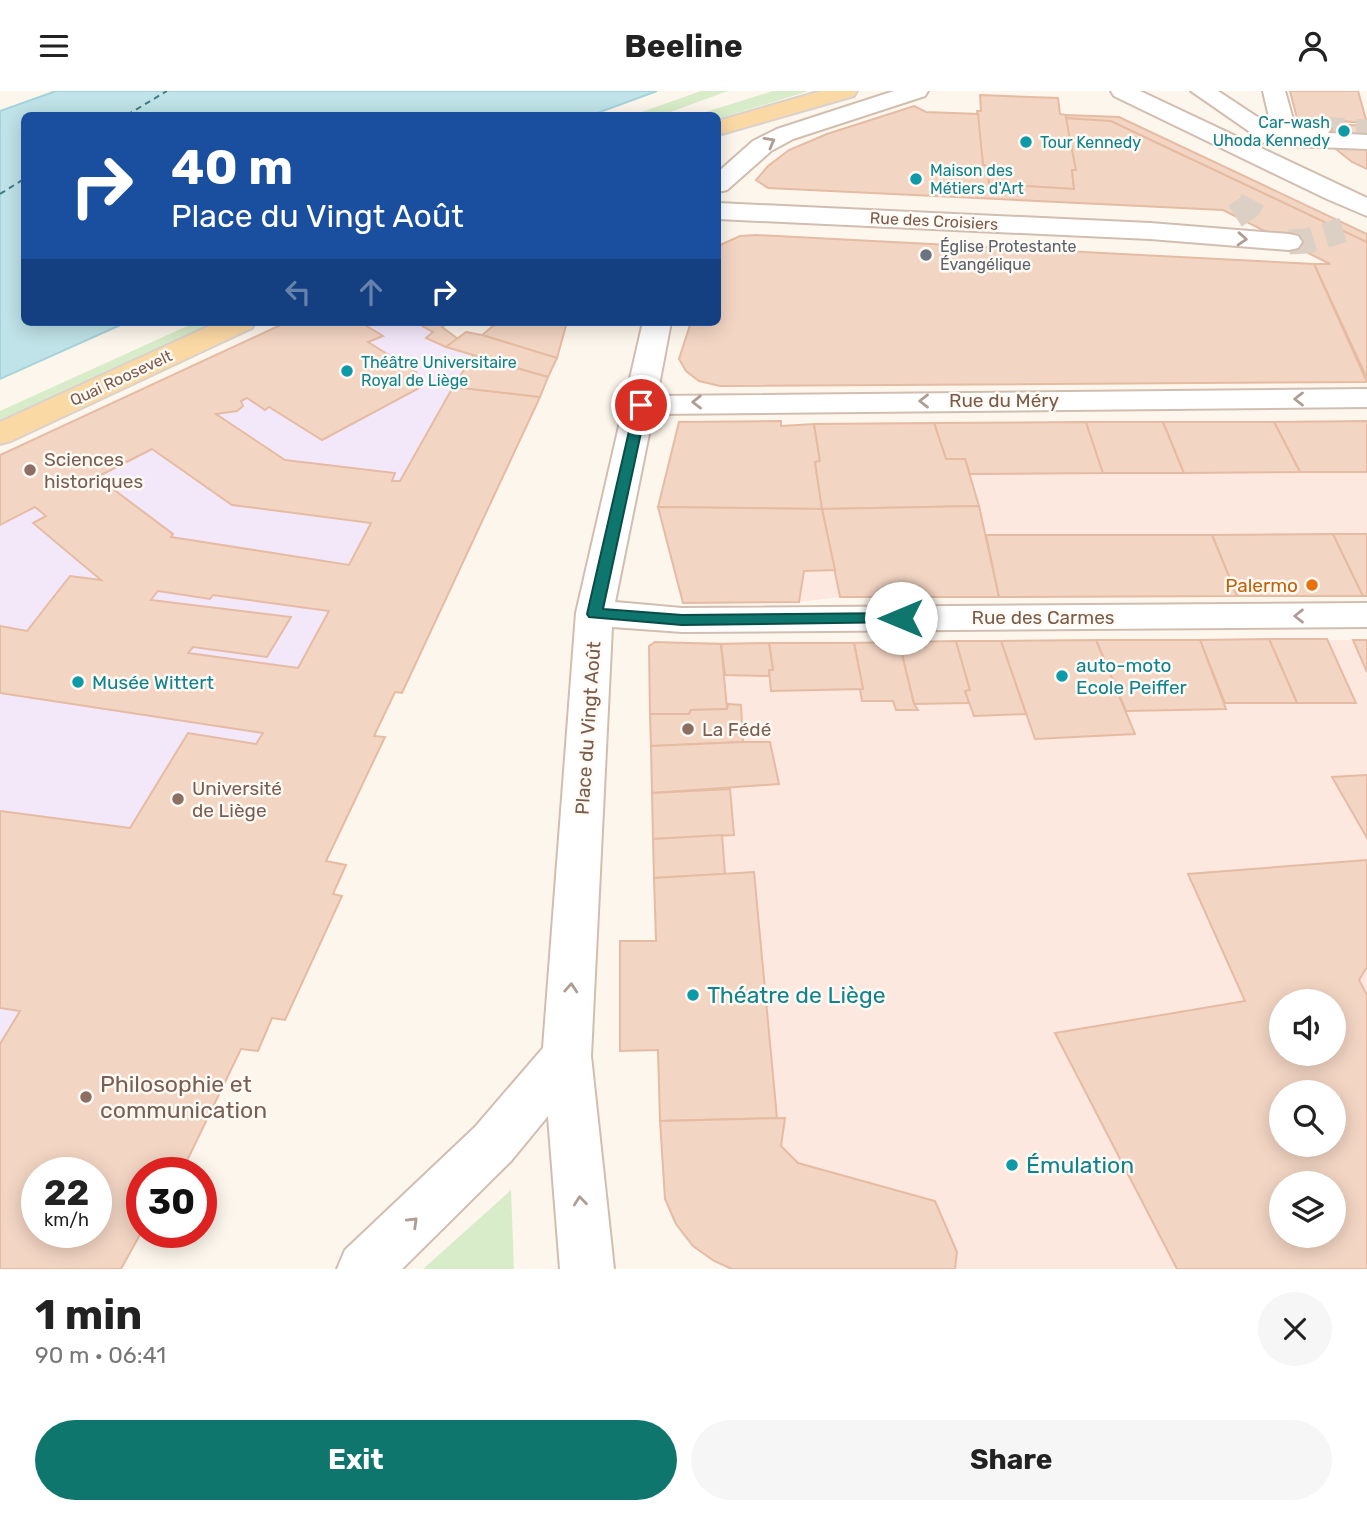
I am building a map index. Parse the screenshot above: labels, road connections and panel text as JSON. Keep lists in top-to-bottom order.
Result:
{
  "streets": {
    "main road": ["Quai Roosevelt"],
    "street": [
      "Rue des Croisiers",
      "Rue du Méry",
      "Rue des Carmes",
      "Place du Vingt Août"
    ]
  },
  "crossings": [
    ["Rue du Méry", "Place du Vingt Août"],
    ["Rue des Carmes", "Place du Vingt Août"]
  ],
  "one_way": ["Rue des Carmes", "Place du Vingt Août"],
  "places": [
    "Car-wash Uhoda Kennedy",
    "Tour Kennedy",
    "Maison des Métiers d'Art",
    "Église Protestante Évangélique",
    "Théâtre Universitaire Royal de Liège",
    "Sciences historiques",
    "Palermo",
    "auto-moto Ecole Peiffer",
    "Musée Wittert",
    "La Fédé",
    "Université de Liège",
    "Théatre de Liège",
    "Philosophie et communication",
    "Émulation"
  ],
  "page": {
    "header": "Beeline",
    "turn": ["40 m", "Place du Vingt Août"],
    "speed": "22 km/h",
    "limit": "30",
    "heading": ["1 min", "90 m · 06:41"],
    "buttons": ["Exit", "Share"]
  }
}
